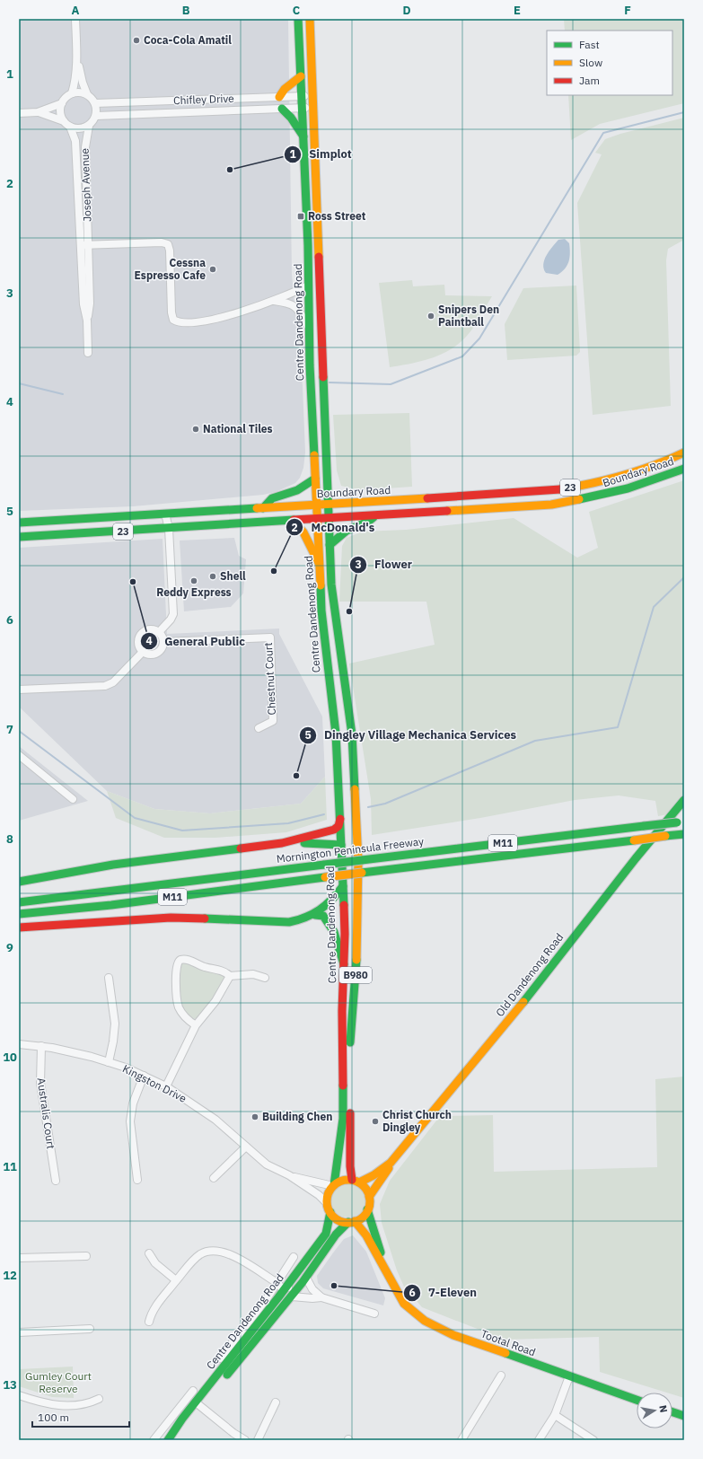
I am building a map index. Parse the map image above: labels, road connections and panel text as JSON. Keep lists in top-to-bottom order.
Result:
{
  "streets": {
    "main road": [
      "Centre Dandenong Road",
      "Boundary Road",
      "23",
      "M11",
      "Mornington Peninsula Freeway",
      "B980",
      "Old Dandenong Road",
      "Tootal Road"
    ],
    "street": [
      "Chifley Drive",
      "Joseph Avenue",
      "Chestnut Court",
      "Kingston Drive",
      "Australis Court"
    ]
  },
  "crossings": [
    ["Chifley Drive", "Joseph Avenue"],
    ["Chifley Drive", "Centre Dandenong Road"],
    ["Centre Dandenong Road", "Boundary Road"],
    ["Centre Dandenong Road", "Mornington Peninsula Freeway"],
    ["Centre Dandenong Road", "B980"],
    ["Centre Dandenong Road", "Old Dandenong Road"],
    ["Centre Dandenong Road", "Kingston Drive"],
    ["Centre Dandenong Road", "Tootal Road"],
    ["B980", "Old Dandenong Road"],
    ["B980", "Kingston Drive"],
    ["B980", "Tootal Road"],
    ["Old Dandenong Road", "Kingston Drive"],
    ["Old Dandenong Road", "Tootal Road"],
    ["Kingston Drive", "Australis Court"],
    ["Kingston Drive", "Tootal Road"]
  ],
  "parks": ["Gumley Court Reserve"],
  "places": {
    "other": [
      "Coca-Cola Amatil",
      "Simplot",
      "Cessna Espresso Cafe",
      "Snipers Den Paintball",
      "National Tiles",
      "McDonald's",
      "Shell",
      "Reddy Express",
      "General Public",
      "Flower",
      "Dingley Village Mechanica Services",
      "Building Chen",
      "Christ Church Dingley",
      "7-Eleven"
    ],
    "transit": ["Ross Street"]
  },
  "legend": ["Fast", "Slow", "Jam"],
  "scale_bar": "100 m",
  "north": "right",
  "grid": {
    "columns": [
      "A",
      "B",
      "C",
      "D",
      "E",
      "F"
    ],
    "rows": [
      "1",
      "2",
      "3",
      "4",
      "5",
      "6",
      "7",
      "8",
      "9",
      "10",
      "11",
      "12",
      "13"
    ]
  }
}
